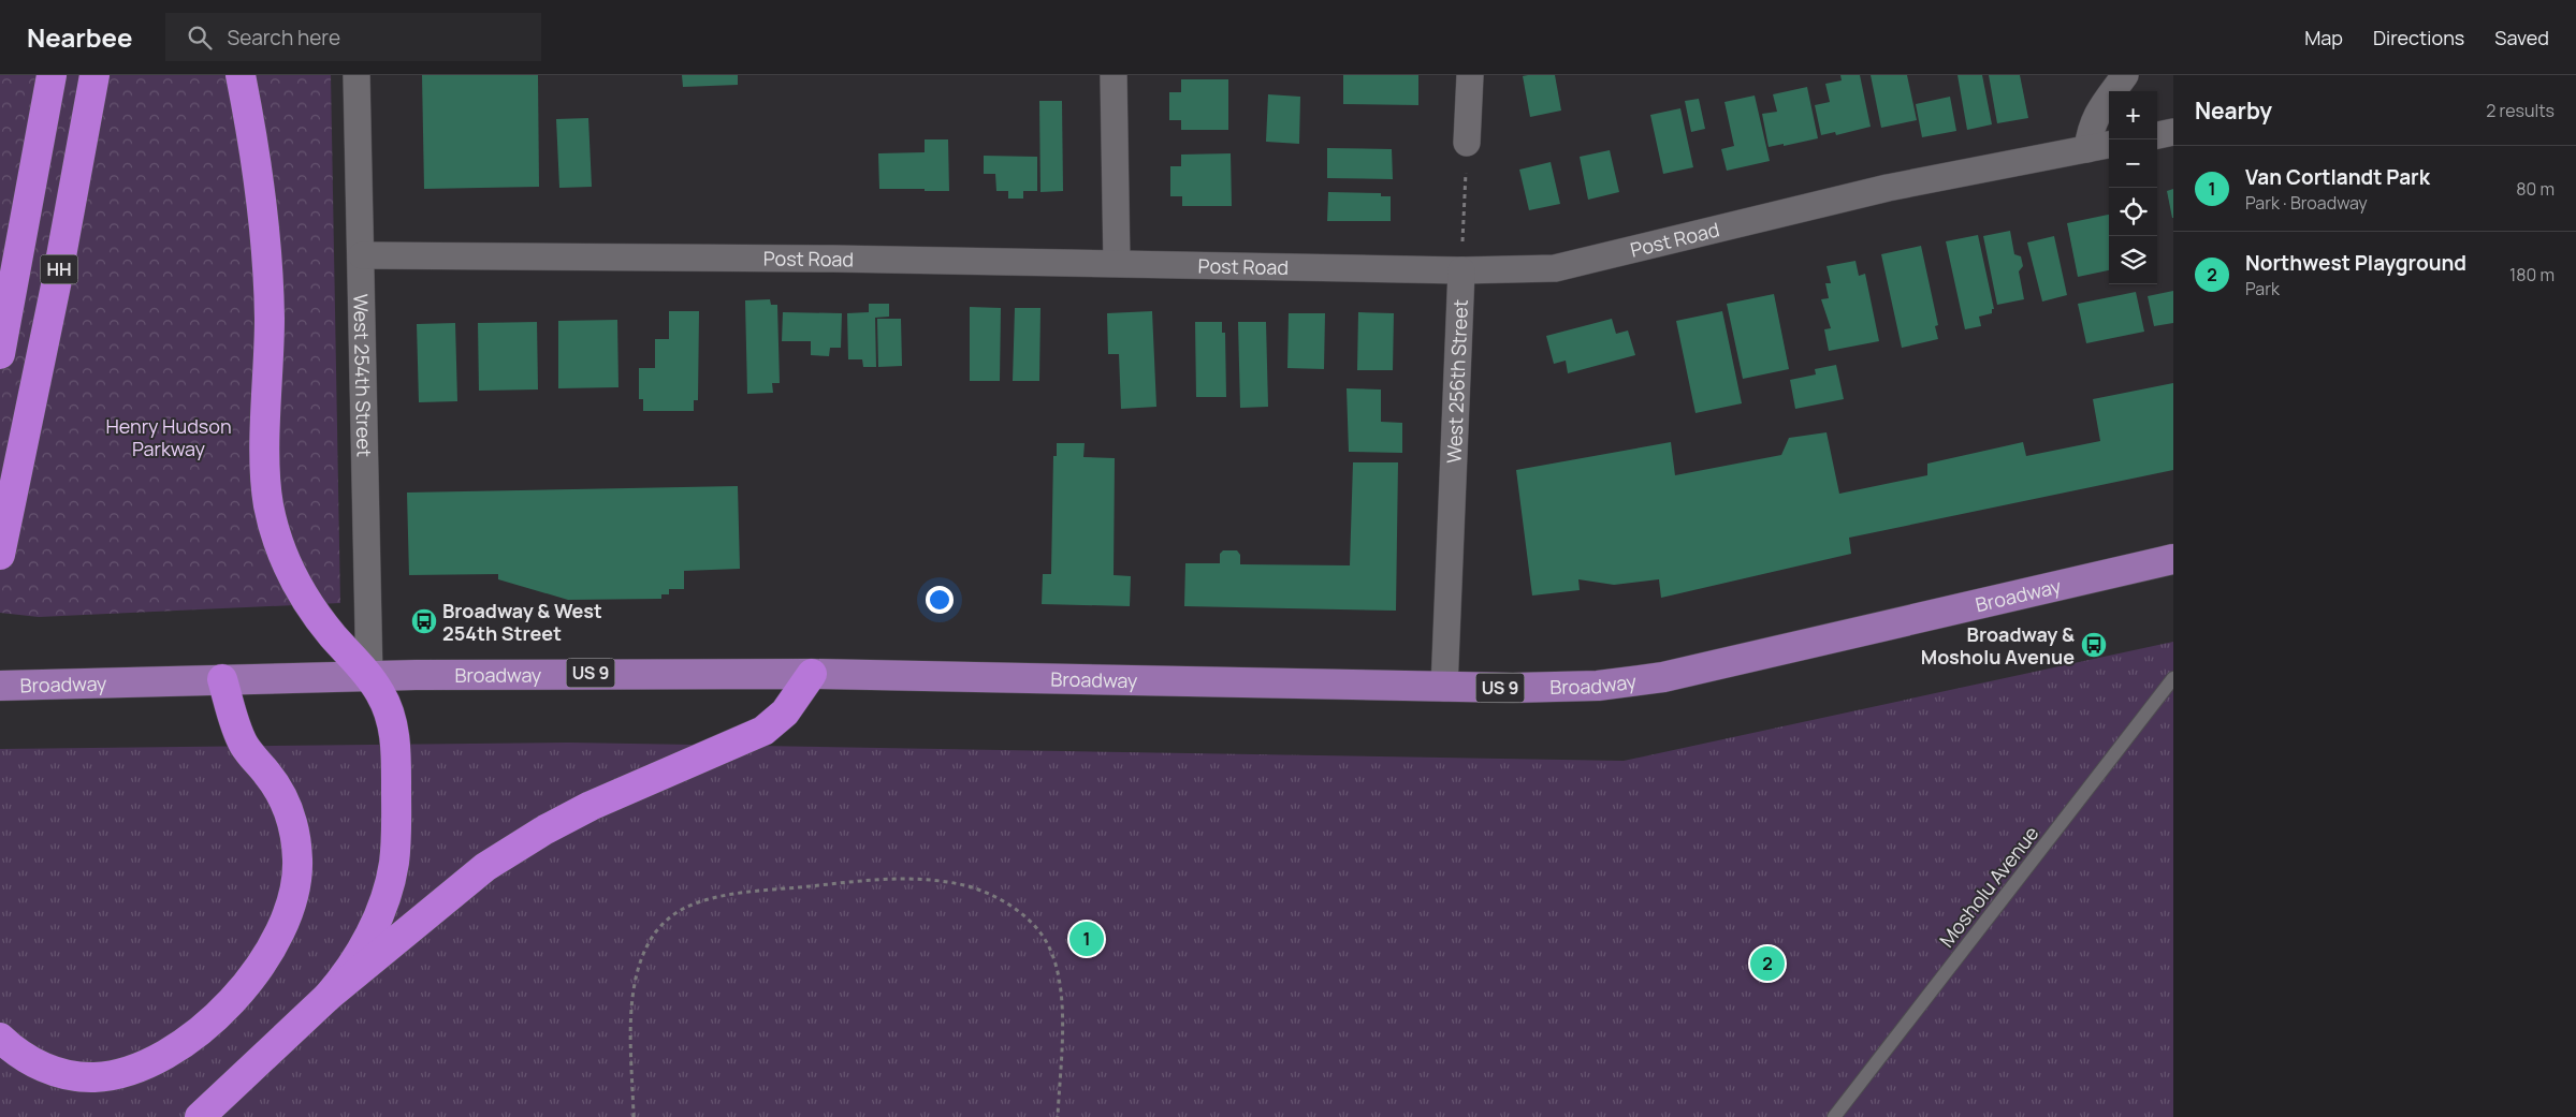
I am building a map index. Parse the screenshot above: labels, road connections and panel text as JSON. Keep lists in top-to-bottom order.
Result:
{
  "streets": {
    "highway": ["HH"],
    "main road": ["Broadway", "US 9"],
    "street": ["Post Road", "West 254th Street", "West 256th Street"],
    "lane": ["Mosholu Avenue"]
  },
  "crossings": [
    ["Post Road", "West 254th Street"],
    ["Post Road", "West 256th Street"],
    ["West 254th Street", "Broadway"],
    ["West 256th Street", "Broadway"]
  ],
  "parks": ["Henry Hudson Parkway"],
  "places": {
    "bus stop": ["Broadway & West 254th Street", "Broadway & Mosholu Avenue"]
  },
  "page": {
    "header": "Nearbee",
    "search": "Search here",
    "nav": ["Map", "Directions", "Saved"],
    "heading": ["Nearby", "2 results"],
    "map_buttons": ["+", "−"],
    "list": [
      {
        "mark": "1",
        "name": "Van Cortlandt Park",
        "note": "Park · Broadway",
        "value": "80 m"
      },
      {
        "mark": "2",
        "name": "Northwest Playground",
        "note": "Park",
        "value": "180 m"
      }
    ],
    "pins": ["1", "2"]
  }
}
